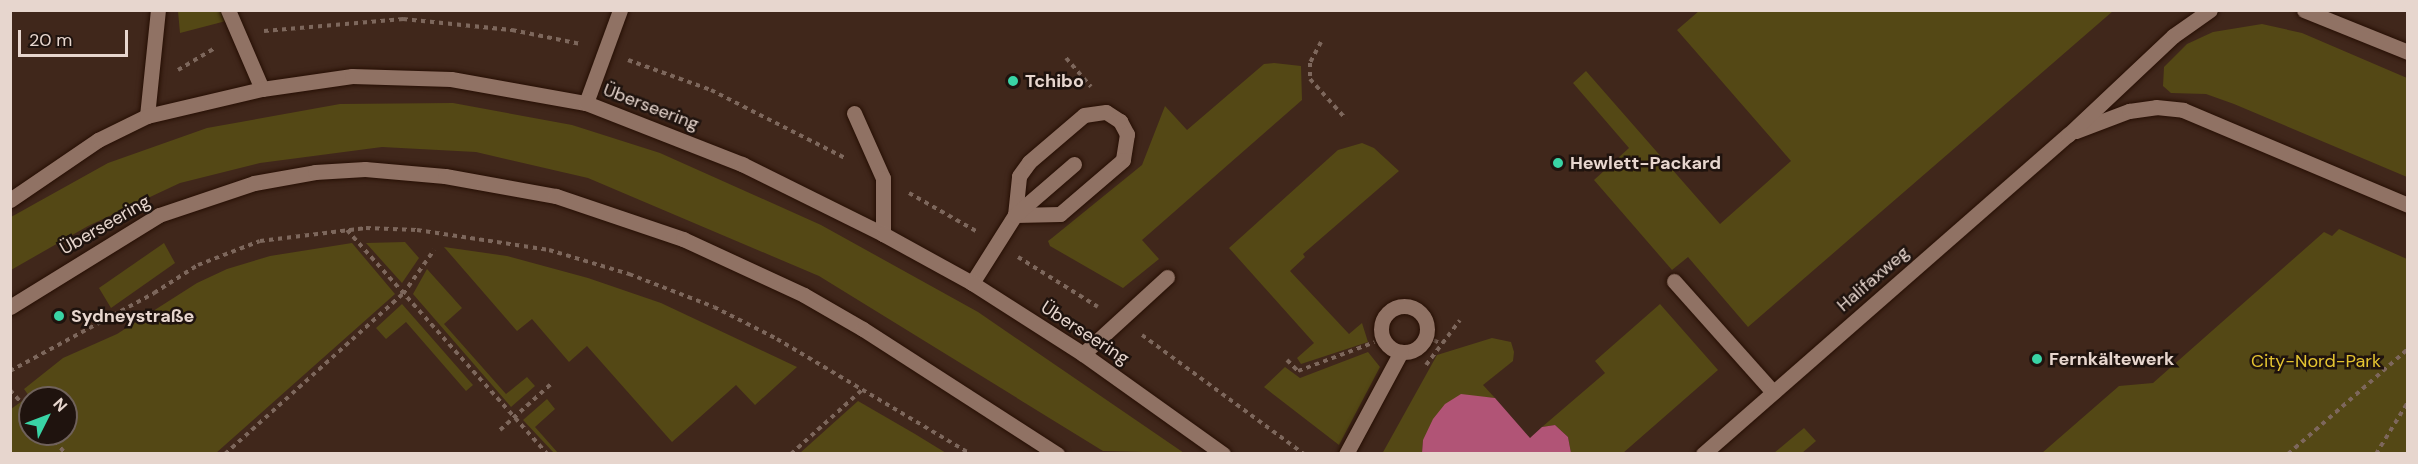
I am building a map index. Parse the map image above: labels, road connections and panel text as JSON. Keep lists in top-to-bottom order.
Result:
{
  "streets": {
    "street": ["Überseering", "Halifaxweg"]
  },
  "parks": ["City-Nord-Park"],
  "places": [
    "Tchibo",
    "Hewlett-Packard",
    "Sydneystraße",
    "Fernkältewerk"
  ],
  "scale_bar": "20 m",
  "north": "top right"
}
